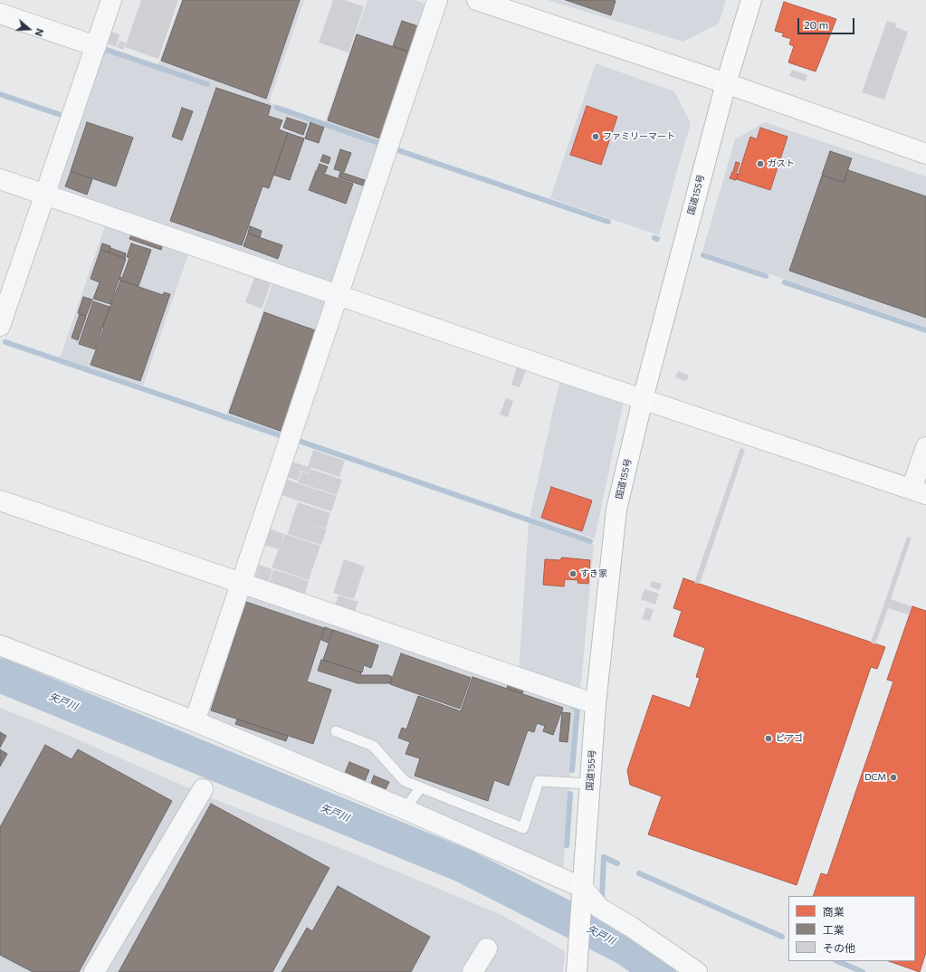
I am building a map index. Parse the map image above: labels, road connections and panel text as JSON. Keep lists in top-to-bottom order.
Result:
{
  "streets": {
    "highway": ["国道155号"]
  },
  "water": ["矢戸川"],
  "places": [
    "ファミリーマート",
    "ガスト",
    "すき家",
    "ピアゴ",
    "DCM"
  ],
  "legend": ["商業", "工業", "その他"],
  "scale_bar": "20 m",
  "north": "right"
}
